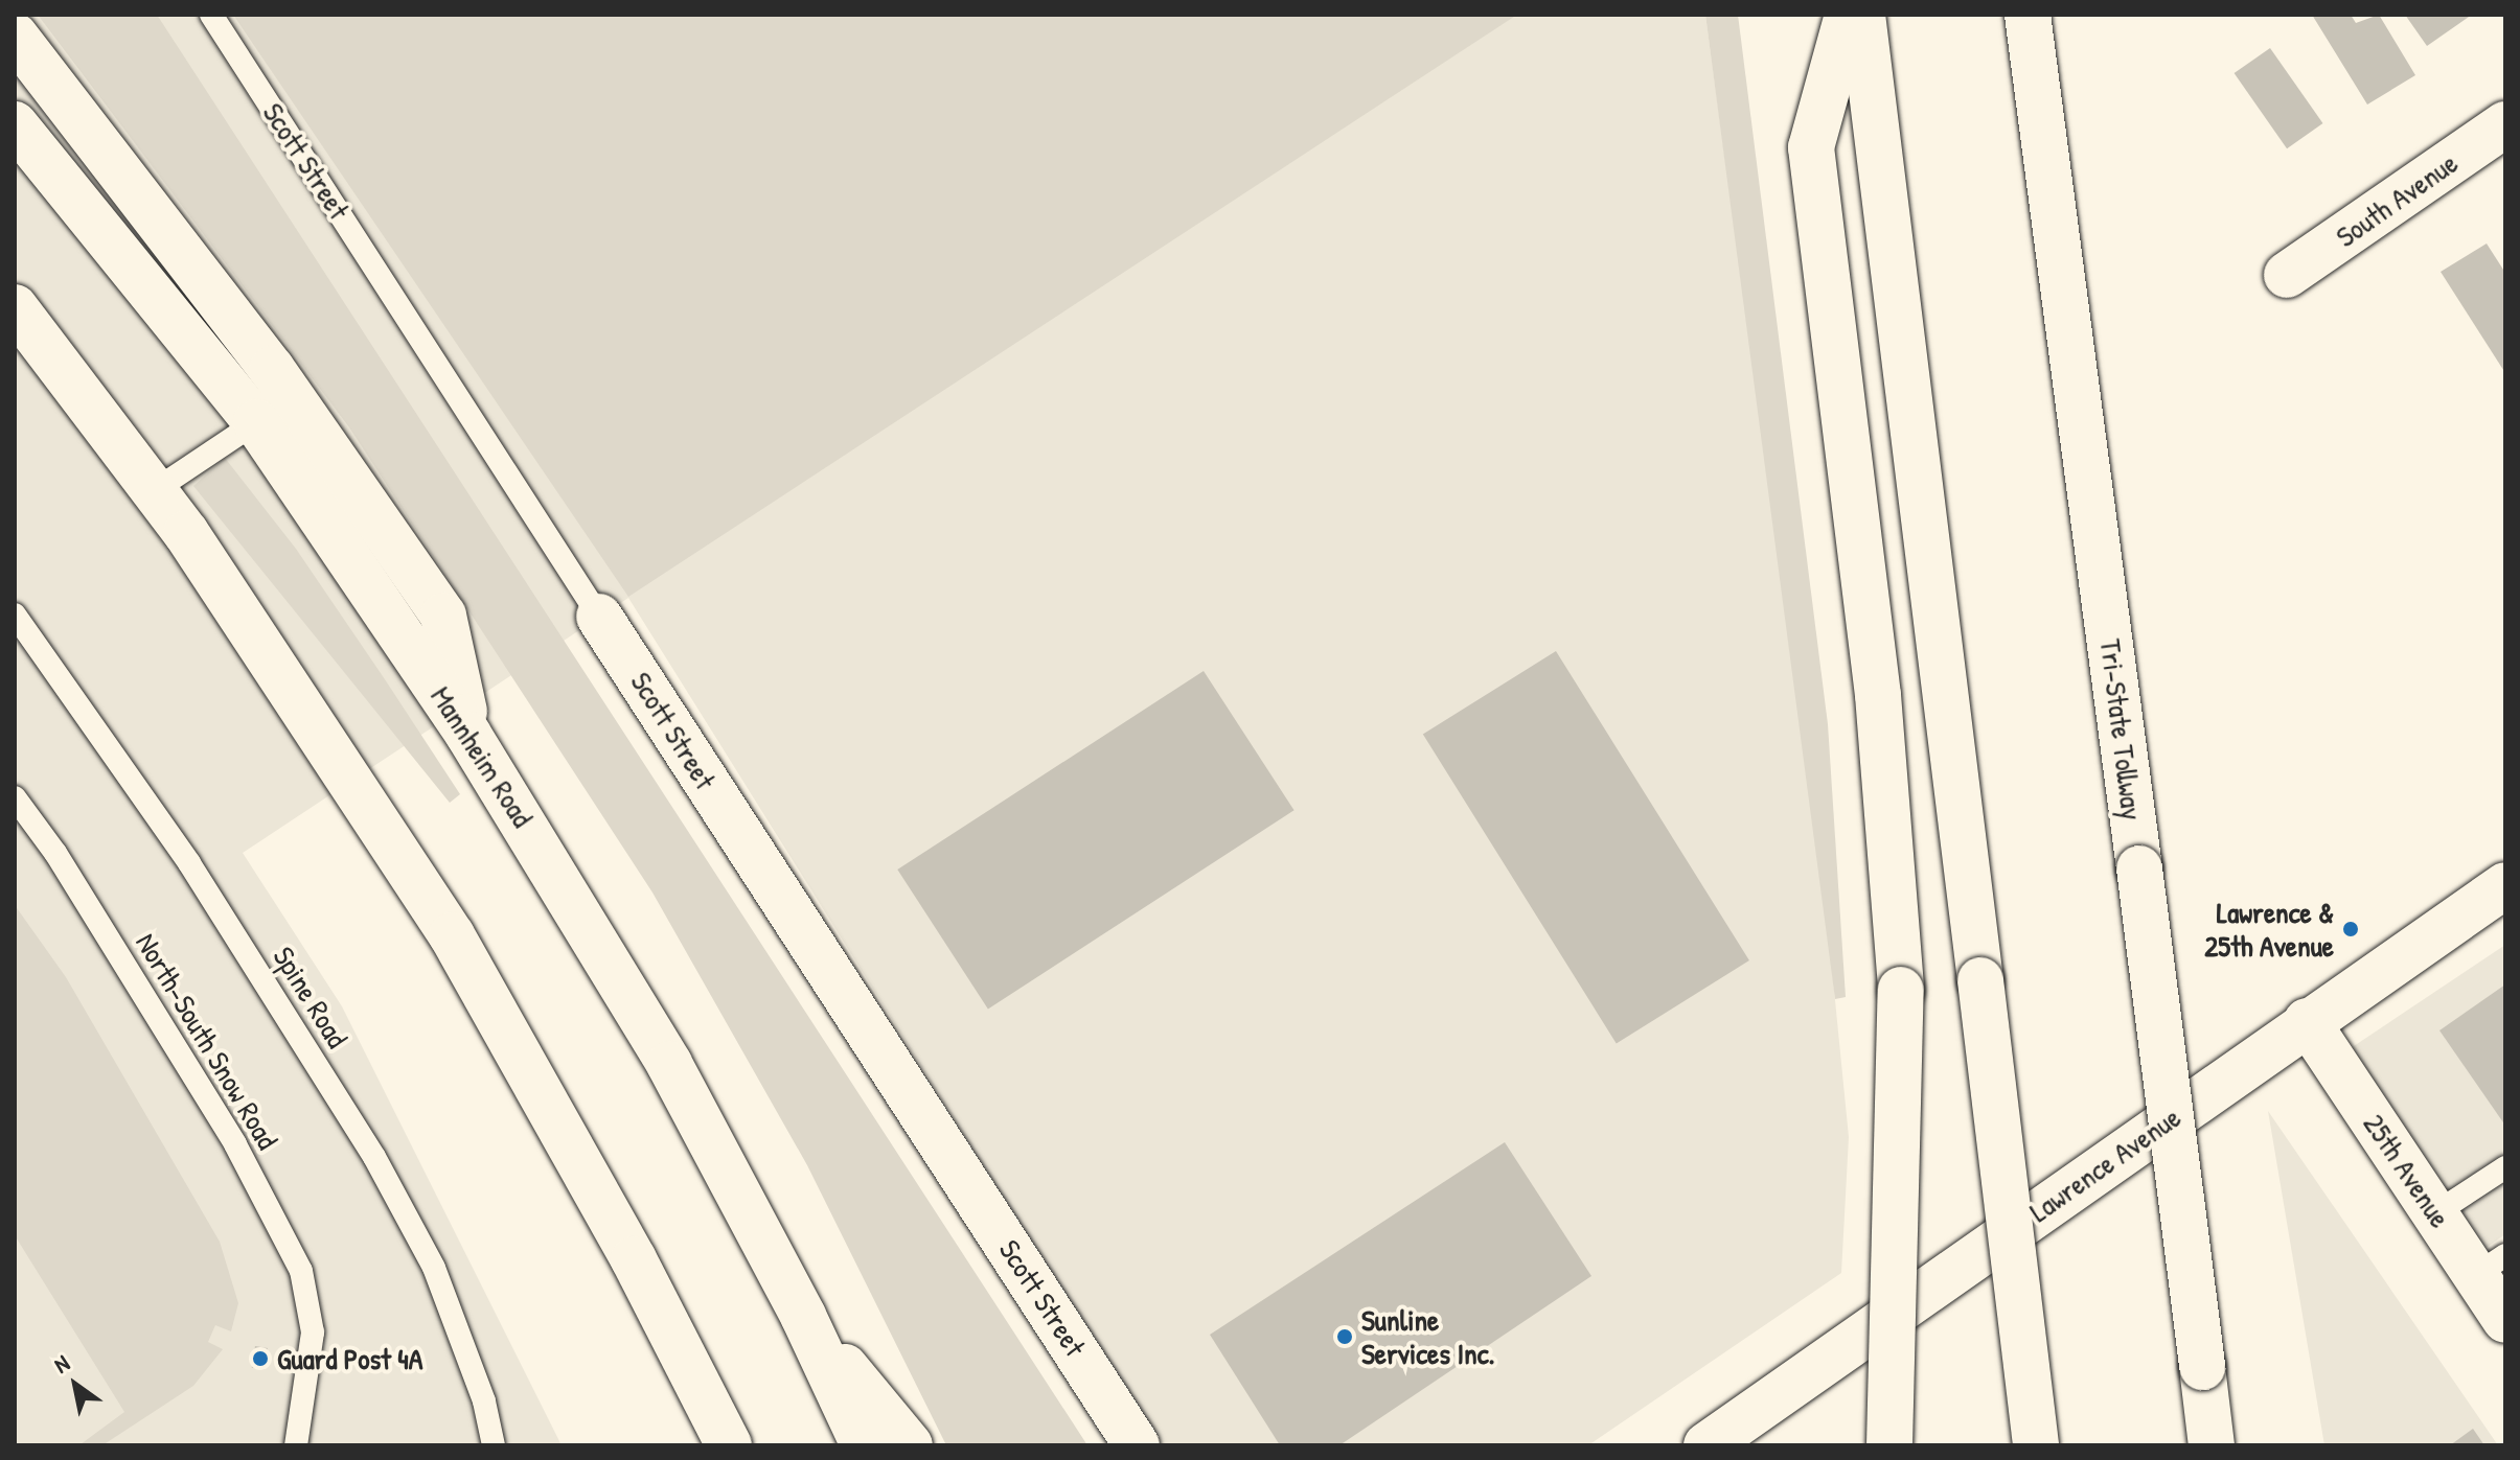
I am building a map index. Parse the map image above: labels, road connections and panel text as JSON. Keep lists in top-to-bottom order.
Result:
{
  "streets": {
    "main road": [
      "Scott Street",
      "South Avenue",
      "Tri-State Tollway",
      "Mannheim Road",
      "Lawrence Avenue",
      "25th Avenue"
    ],
    "lane": ["Spine Road", "North-South Snow Road"]
  },
  "crossings": [
    ["Lawrence Avenue", "25th Avenue"]
  ],
  "places": ["Lawrence & 25th Avenue", "Sunline Services Inc.", "Guard Post 4A"],
  "north": "top left"
}
